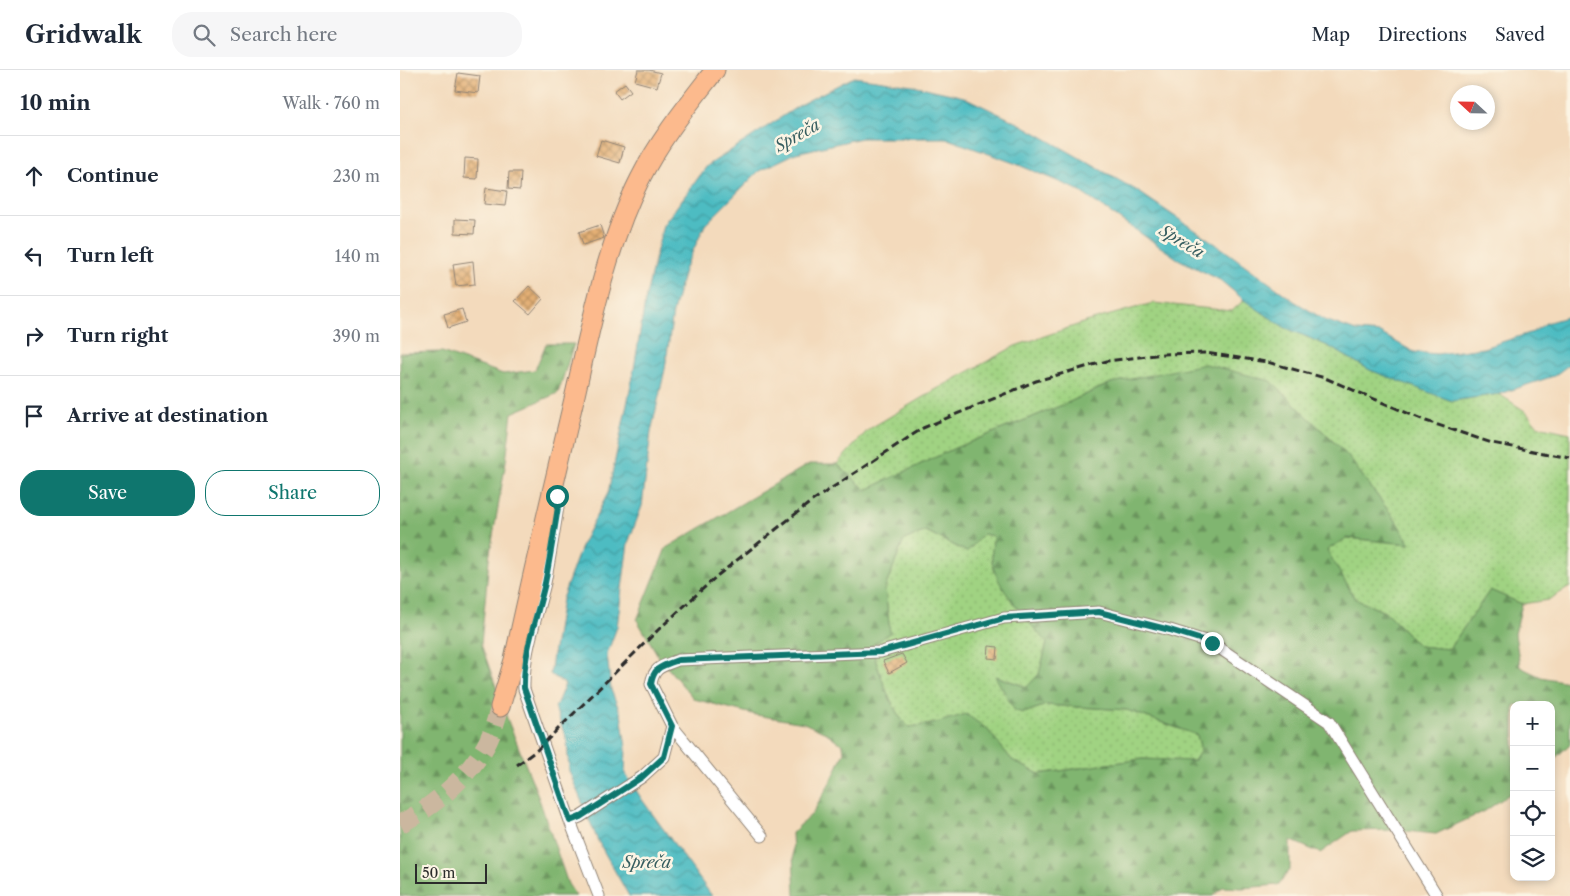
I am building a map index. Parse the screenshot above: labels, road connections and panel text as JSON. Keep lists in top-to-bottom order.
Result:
{
  "water": ["Spreča"],
  "scale_bar": "50 m",
  "north": "left",
  "page": {
    "header": "Gridwalk",
    "search": "Search here",
    "nav": ["Map", "Directions", "Saved"],
    "heading": ["10 min", "Walk · 760 m"],
    "list": [
      ["Continue", "230 m"],
      ["Turn left", "140 m"],
      ["Turn right", "390 m"],
      "Arrive at destination"
    ],
    "buttons": ["Save", "Share"],
    "map_buttons": ["+", "−"],
    "scale": "50 m"
  }
}
